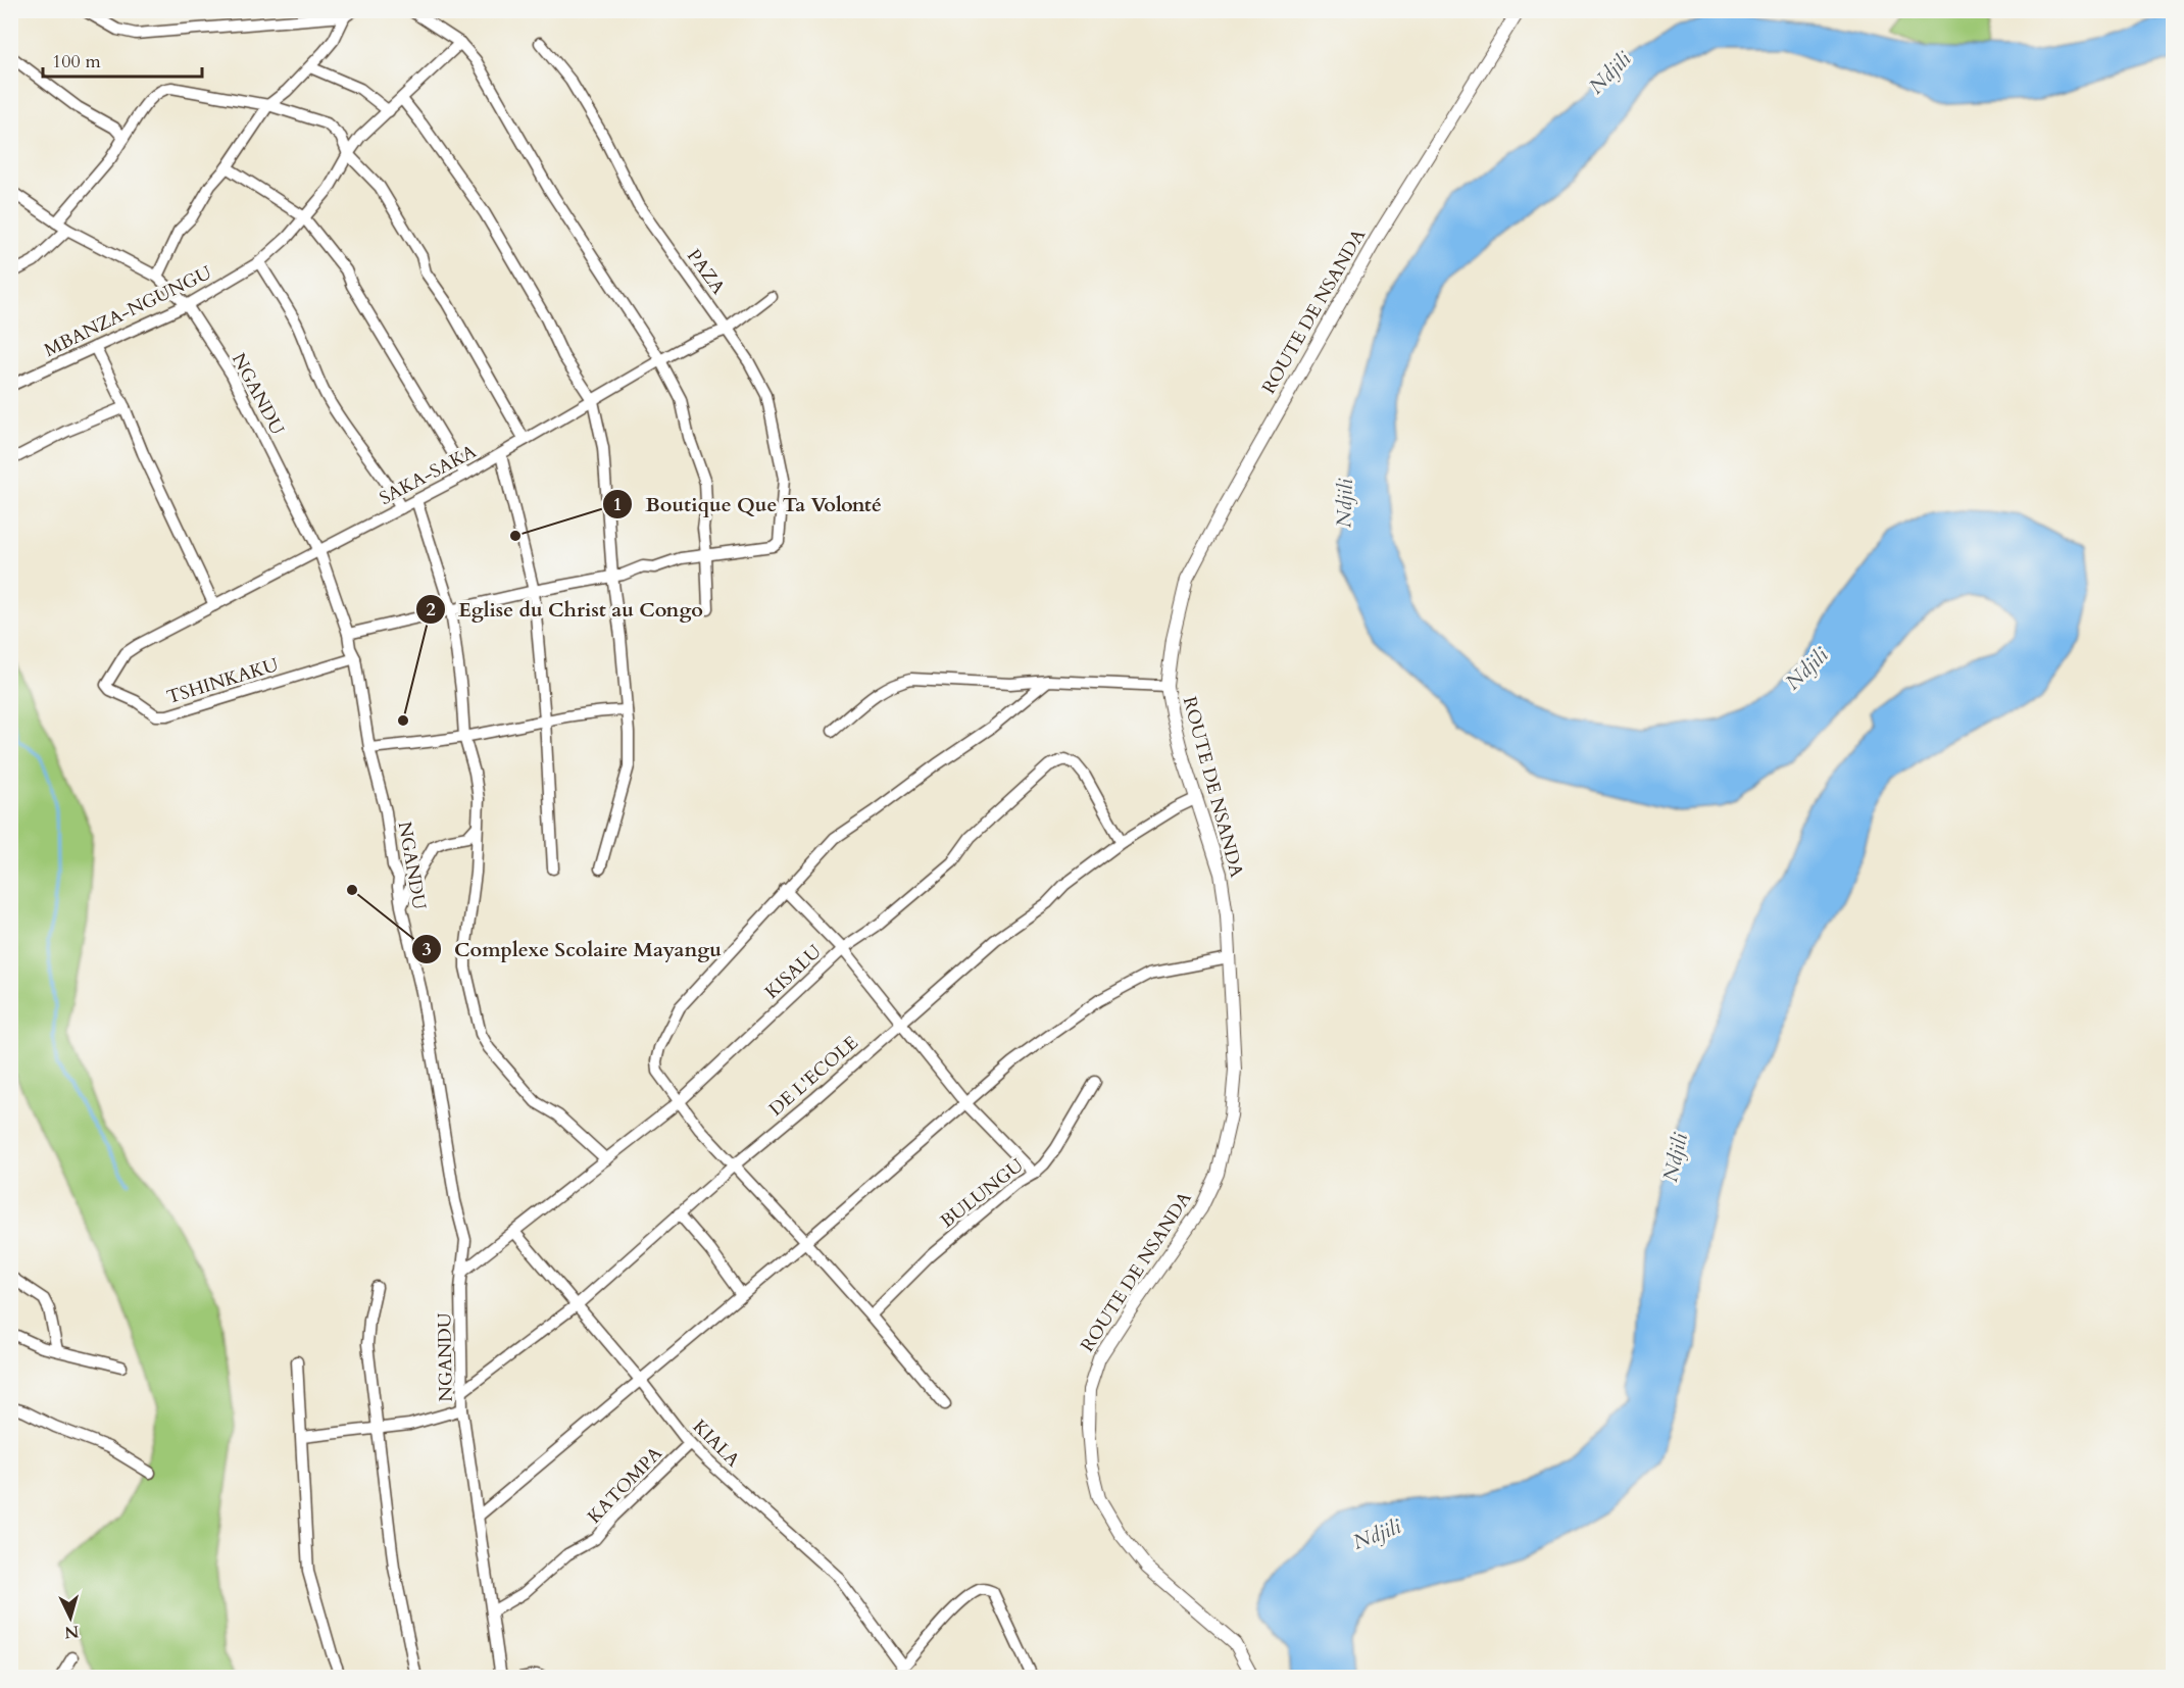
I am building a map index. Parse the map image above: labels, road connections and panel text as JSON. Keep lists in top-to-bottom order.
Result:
{
  "streets": {
    "street": [
      "PAZA",
      "MBANZA-NGUNGU",
      "ROUTE DE NSANDA",
      "NGANDU",
      "SAKA-SAKA",
      "TSHINKAKU",
      "KISALU",
      "DE L'ECOLE",
      "BULUNGU",
      "KIALA",
      "KATOMPA"
    ]
  },
  "crossings": [
    ["PAZA", "SAKA-SAKA"],
    ["MBANZA-NGUNGU", "NGANDU"],
    ["ROUTE DE NSANDA", "DE L'ECOLE"],
    ["NGANDU", "SAKA-SAKA"],
    ["NGANDU", "TSHINKAKU"],
    ["NGANDU", "KISALU"],
    ["NGANDU", "DE L'ECOLE"],
    ["NGANDU", "KATOMPA"],
    ["SAKA-SAKA", "TSHINKAKU"],
    ["KISALU", "DE L'ECOLE"],
    ["KISALU", "KIALA"],
    ["DE L'ECOLE", "KIALA"],
    ["KIALA", "KATOMPA"]
  ],
  "water": ["Ndjili"],
  "places": ["Boutique Que Ta Volonté", "Eglise du Christ au Congo", "Complexe Scolaire Mayangu"],
  "scale_bar": "100 m",
  "north": "bottom"
}
